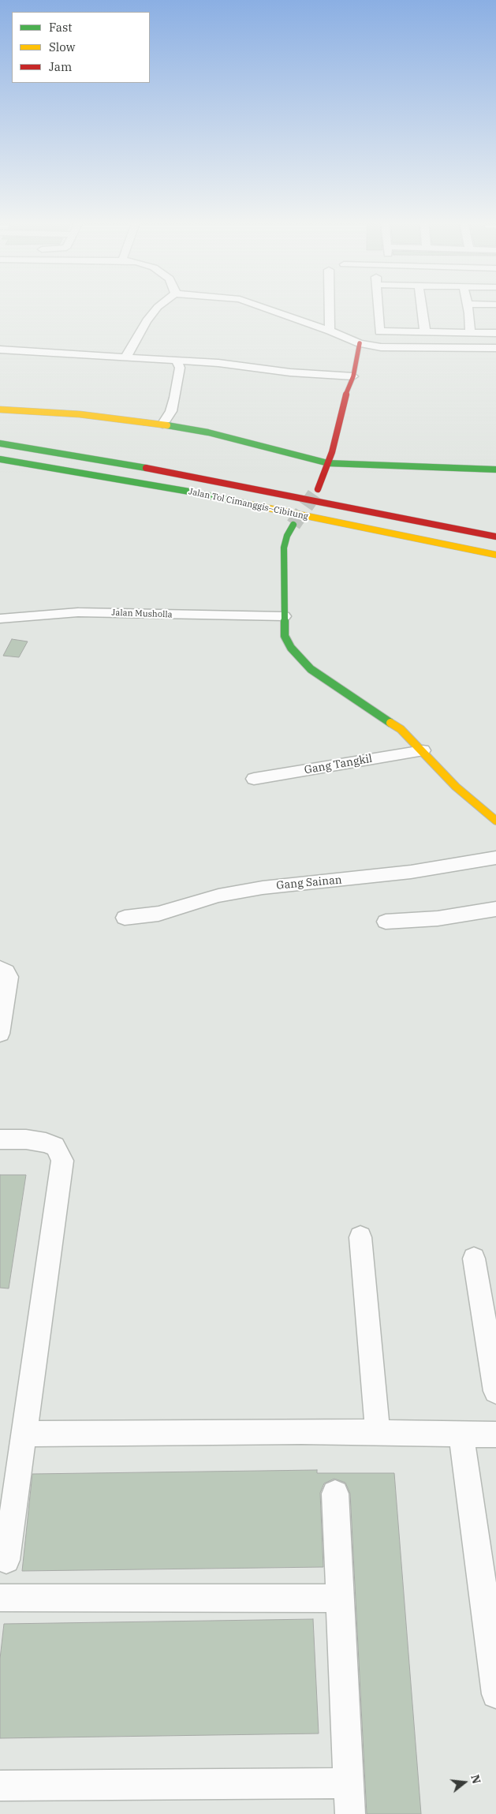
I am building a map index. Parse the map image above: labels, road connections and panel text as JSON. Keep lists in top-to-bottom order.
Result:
{
  "streets": {
    "main road": ["Jalan Tol Cimanggis–Cibitung"],
    "street": ["Jalan Musholla", "Gang Tangkil", "Gang Sainan"]
  },
  "legend": ["Fast", "Slow", "Jam"],
  "north": "right"
}
